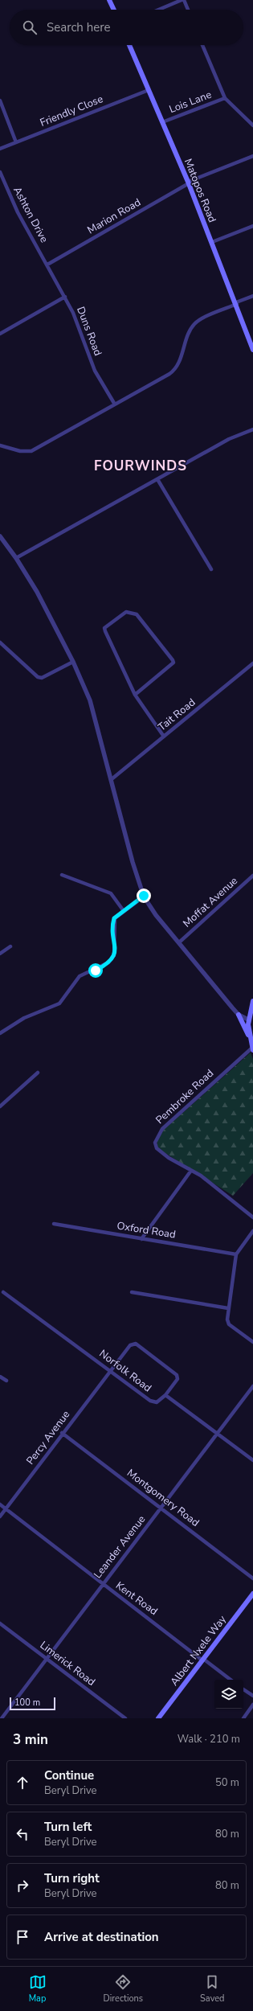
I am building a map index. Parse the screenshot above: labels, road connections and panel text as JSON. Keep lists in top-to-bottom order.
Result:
{
  "streets": {
    "main road": ["Matopos Road", "Albert Nxele Way"],
    "street": [
      "Lois Lane",
      "Friendly Close",
      "Ashton Drive",
      "Marion Road",
      "Duns Road",
      "Tait Road",
      "Moffat Avenue",
      "Pembroke Road",
      "Oxford Road",
      "Norfolk Road",
      "Percy Avenue",
      "Montgomery Road",
      "Leander Avenue",
      "Kent Road",
      "Limerick Road"
    ]
  },
  "crossings": [
    ["Lois Lane", "Matopos Road"],
    ["Friendly Close", "Matopos Road"],
    ["Matopos Road", "Marion Road"],
    ["Ashton Drive", "Marion Road"],
    ["Ashton Drive", "Duns Road"],
    ["Marion Road", "Duns Road"],
    ["Norfolk Road", "Percy Avenue"],
    ["Percy Avenue", "Montgomery Road"],
    ["Percy Avenue", "Kent Road"],
    ["Montgomery Road", "Leander Avenue"],
    ["Leander Avenue", "Kent Road"],
    ["Leander Avenue", "Limerick Road"],
    ["Kent Road", "Albert Nxele Way"]
  ],
  "districts": ["FOURWINDS"],
  "scale_bar": "100 m",
  "page": {
    "search": "Search here",
    "scale": "100 m",
    "heading": ["3 min", "Walk · 210 m"],
    "list": [
      ["Continue", "Beryl Drive", "50 m"],
      ["Turn left", "Beryl Drive", "80 m"],
      ["Turn right", "Beryl Drive", "80 m"],
      "Arrive at destination"
    ],
    "nav": ["Map", "Directions", "Saved"]
  }
}
